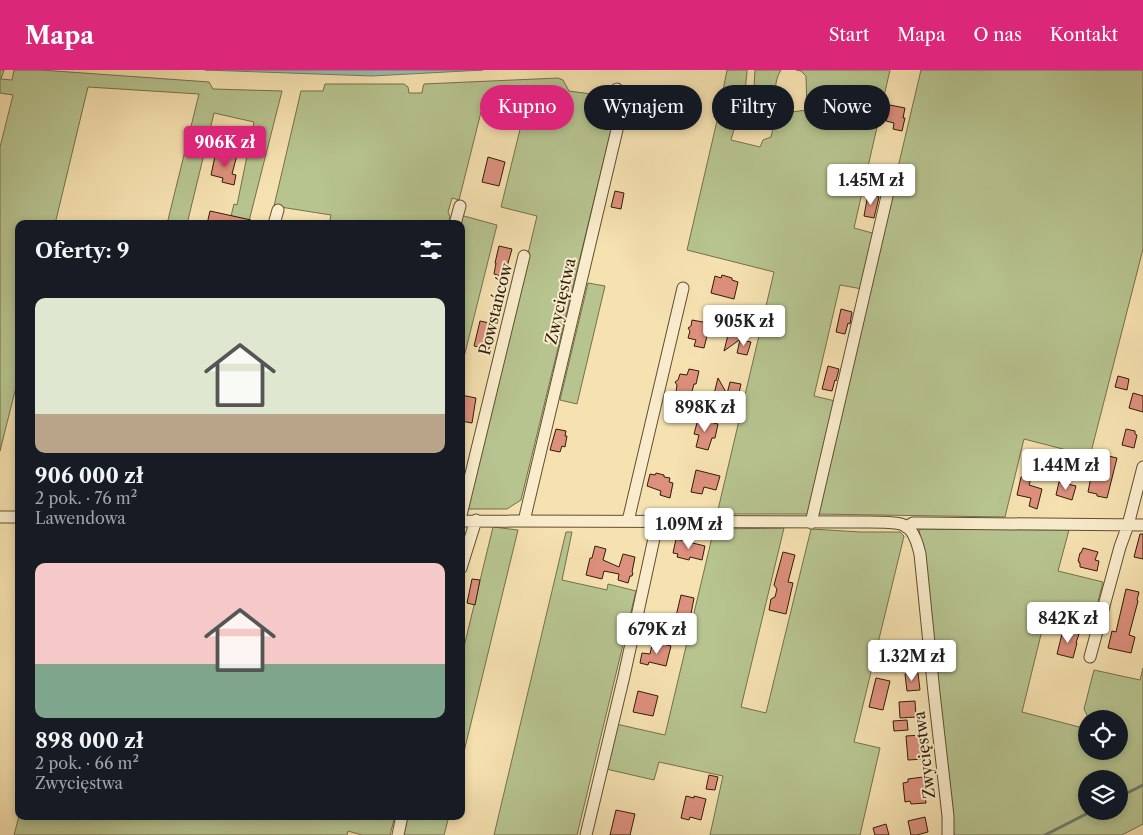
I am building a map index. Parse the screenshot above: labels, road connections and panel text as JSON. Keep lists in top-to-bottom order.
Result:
{
  "streets": {
    "street": ["Zwycięstwa", "Powstańców"]
  },
  "page": {
    "header": "Mapa",
    "nav": [
      "Start",
      "Mapa",
      "O nas",
      "Kontakt"
    ],
    "chip": [
      "Kupno",
      "Wynajem",
      "Filtry",
      "Nowe"
    ],
    "price": [
      "906K zł",
      "1.45M zł",
      "905K zł",
      "898K zł",
      "1.44M zł",
      "1.09M zł",
      "842K zł",
      "679K zł",
      "1.32M zł"
    ],
    "heading": "Oferty: 9",
    "list": [
      {
        "name": "906 000 zł",
        "note": "2 pok. · 76 m² · Lawendowa"
      },
      {
        "name": "898 000 zł",
        "note": "2 pok. · 66 m² · Zwycięstwa"
      }
    ]
  }
}
